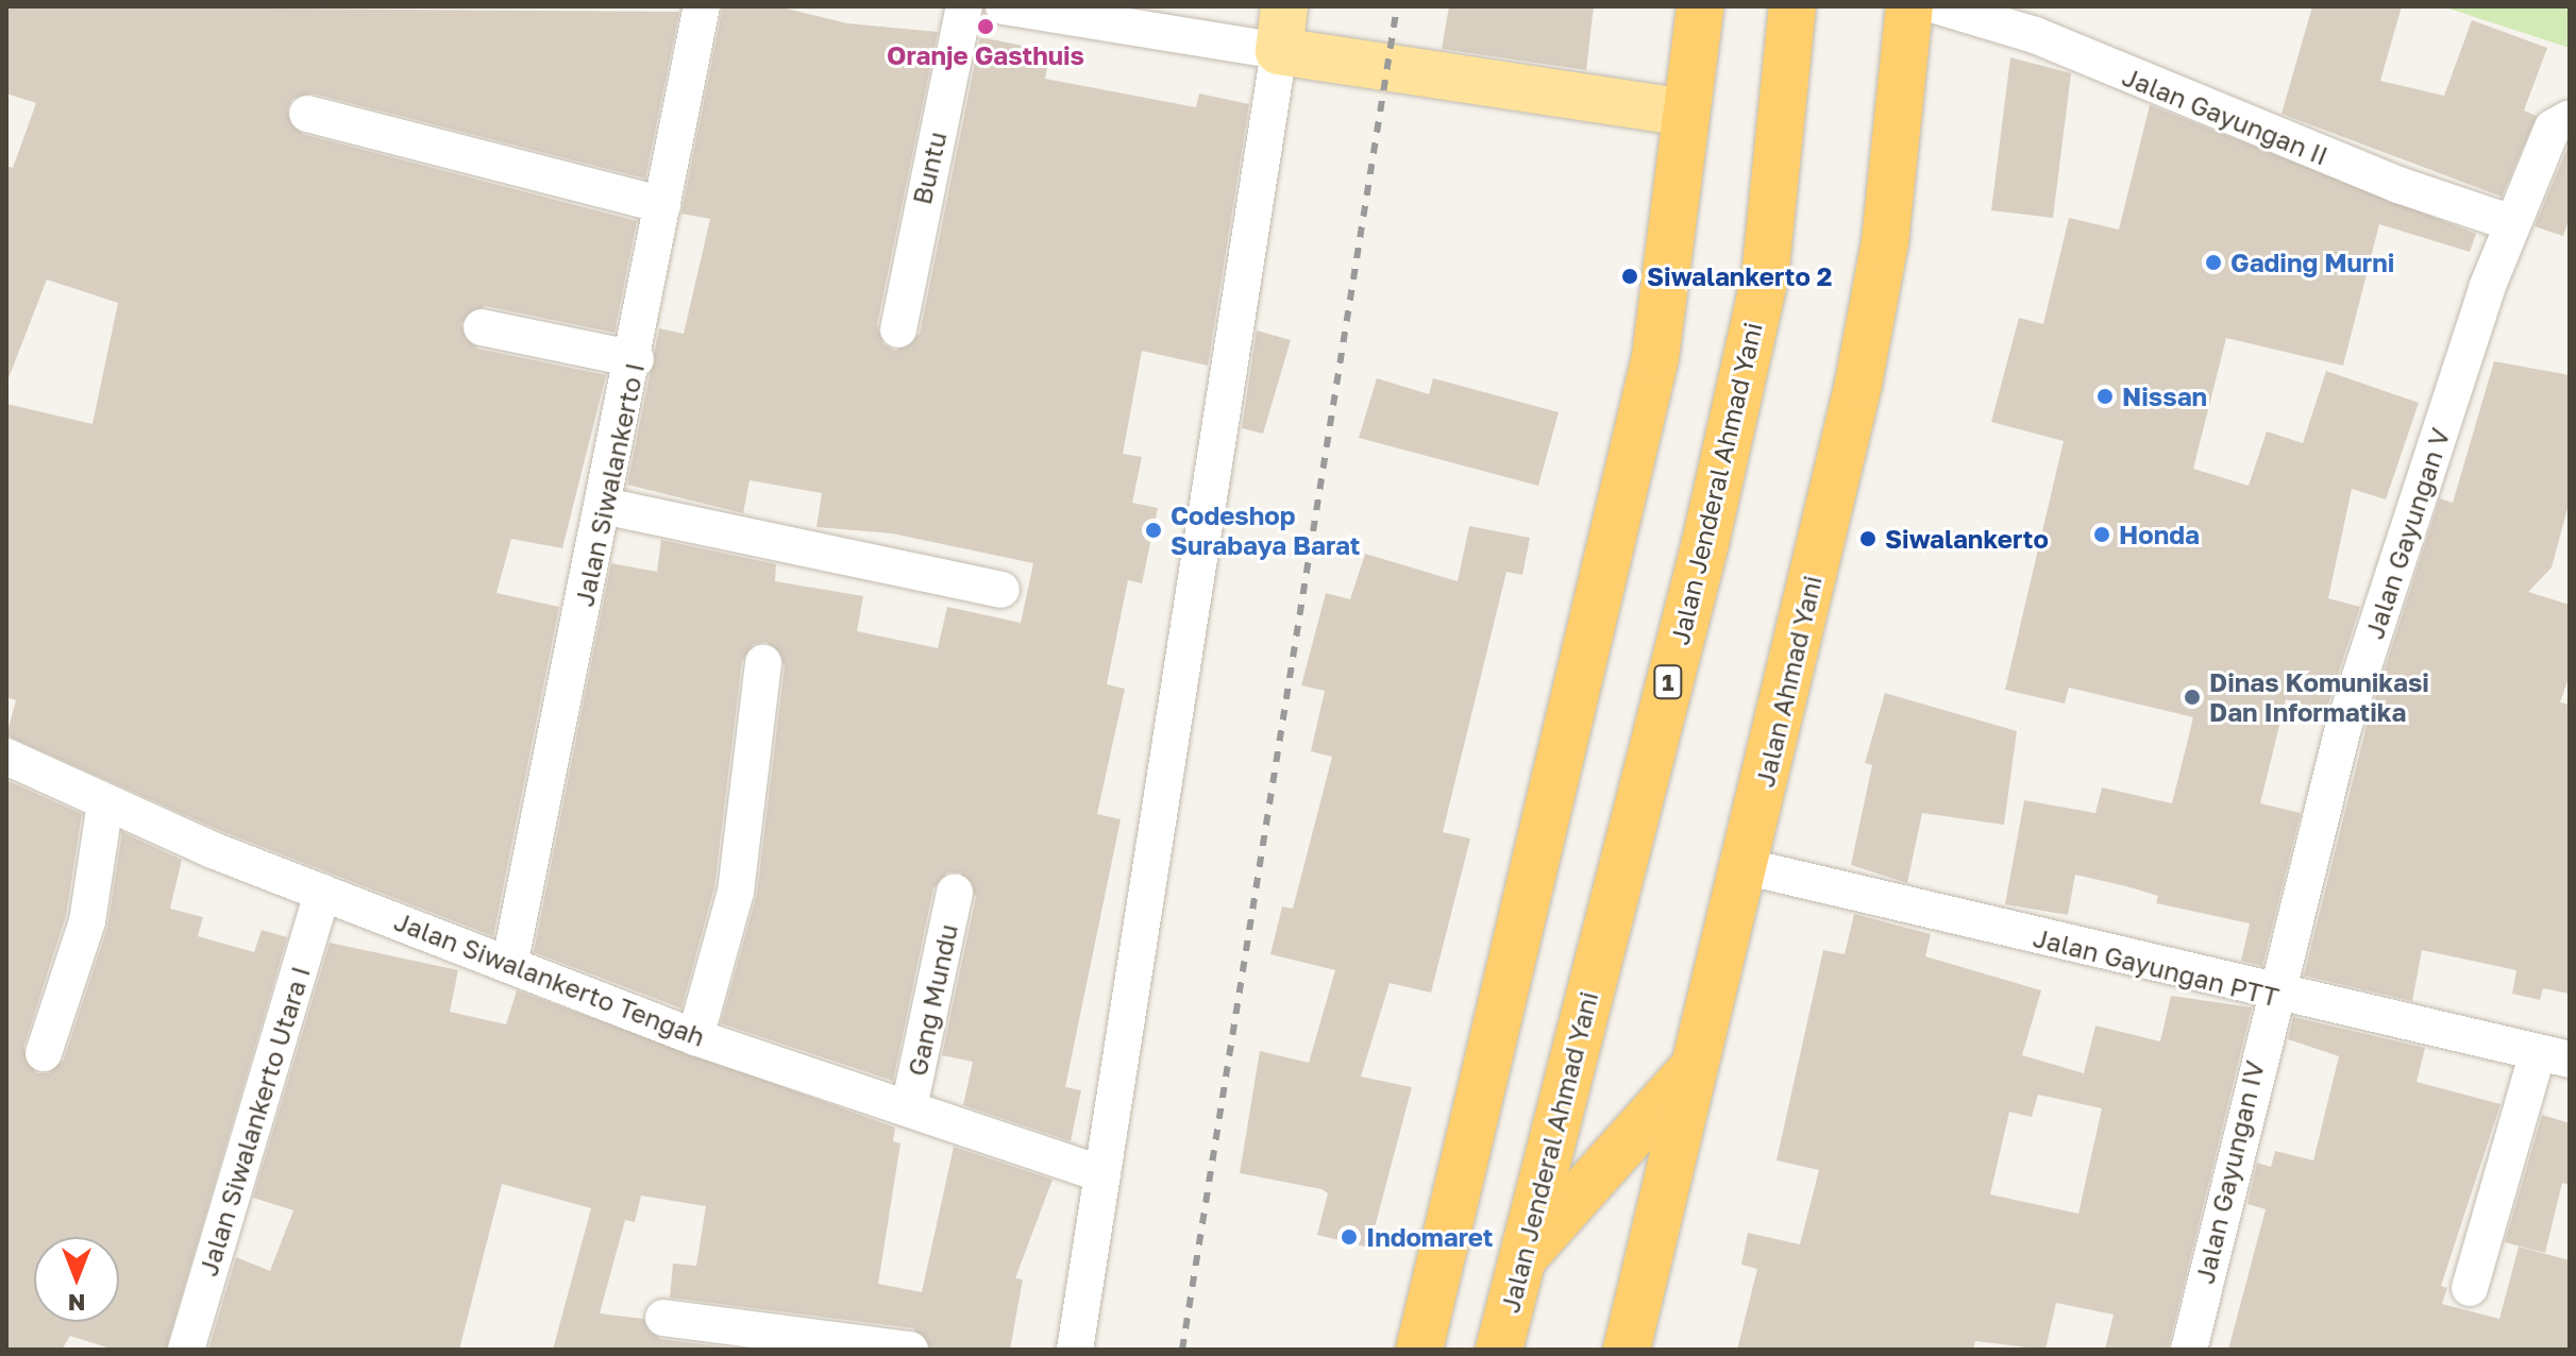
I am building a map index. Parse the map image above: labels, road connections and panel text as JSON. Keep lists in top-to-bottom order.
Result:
{
  "streets": {
    "highway": ["Jalan Jenderal Ahmad Yani", "Jalan Ahmad Yani", "1"],
    "street": [
      "Jalan Gayungan II",
      "Buntu",
      "Jalan Siwalankerto I",
      "Jalan Gayungan V",
      "Jalan Gayungan PTT",
      "Jalan Siwalankerto Tengah",
      "Gang Mundu",
      "Jalan Siwalankerto Utara I",
      "Jalan Gayungan IV"
    ]
  },
  "crossings": [
    ["Jalan Gayungan II", "Jalan Gayungan V"],
    ["Jalan Siwalankerto I", "Jalan Siwalankerto Tengah"],
    ["Jalan Gayungan V", "Jalan Gayungan PTT"],
    ["Jalan Gayungan V", "Jalan Gayungan IV"],
    ["Jalan Ahmad Yani", "Jalan Gayungan PTT"],
    ["Jalan Gayungan PTT", "Jalan Gayungan IV"],
    ["Jalan Siwalankerto Tengah", "Gang Mundu"],
    ["Jalan Siwalankerto Tengah", "Jalan Siwalankerto Utara I"]
  ],
  "places": [
    "Oranje Gasthuis",
    "Gading Murni",
    "Siwalankerto 2",
    "Nissan",
    "Codeshop Surabaya Barat",
    "Honda",
    "Siwalankerto",
    "Dinas Komunikasi Dan Informatika",
    "Indomaret"
  ],
  "north": "bottom"
}
